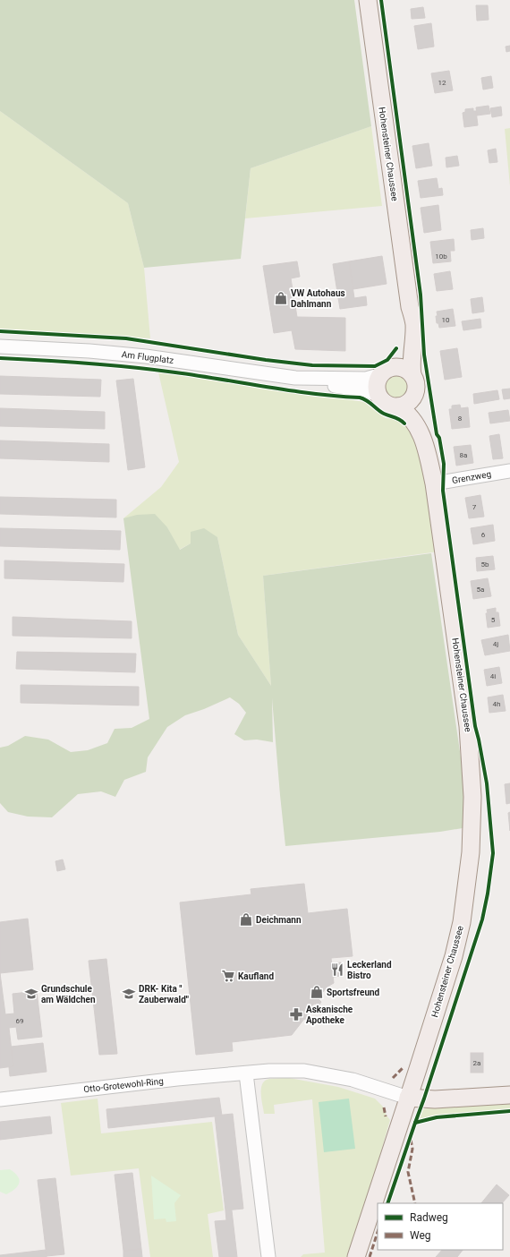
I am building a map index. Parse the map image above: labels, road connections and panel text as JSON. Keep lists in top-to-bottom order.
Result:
{
  "streets": {
    "main road": ["Hohensteiner Chaussee"],
    "street": ["Am Flugplatz", "Grenzweg", "Otto-Grotewohl-Ring"]
  },
  "crossings": [
    ["Hohensteiner Chaussee", "Am Flugplatz"],
    ["Hohensteiner Chaussee", "Grenzweg"],
    ["Hohensteiner Chaussee", "Otto-Grotewohl-Ring"]
  ],
  "places": {
    "shop": ["VW Autohaus Dahlmann", "Deichmann", "Sportsfreund"],
    "restaurant": ["Leckerland Bistro"],
    "supermarket": ["Kaufland"],
    "school or university": ["Grundschule am Wäldchen", "DRK- Kita \" Zauberwald\""],
    "pharmacy": ["Askanische Apotheke"]
  },
  "house_numbers": [
    "12",
    "10b",
    "10",
    "8",
    "8a",
    "7",
    "6",
    "5b",
    "5a",
    "5",
    "4j",
    "4i",
    "4h",
    "69",
    "2a"
  ],
  "legend": ["Radweg", "Weg"]
}
